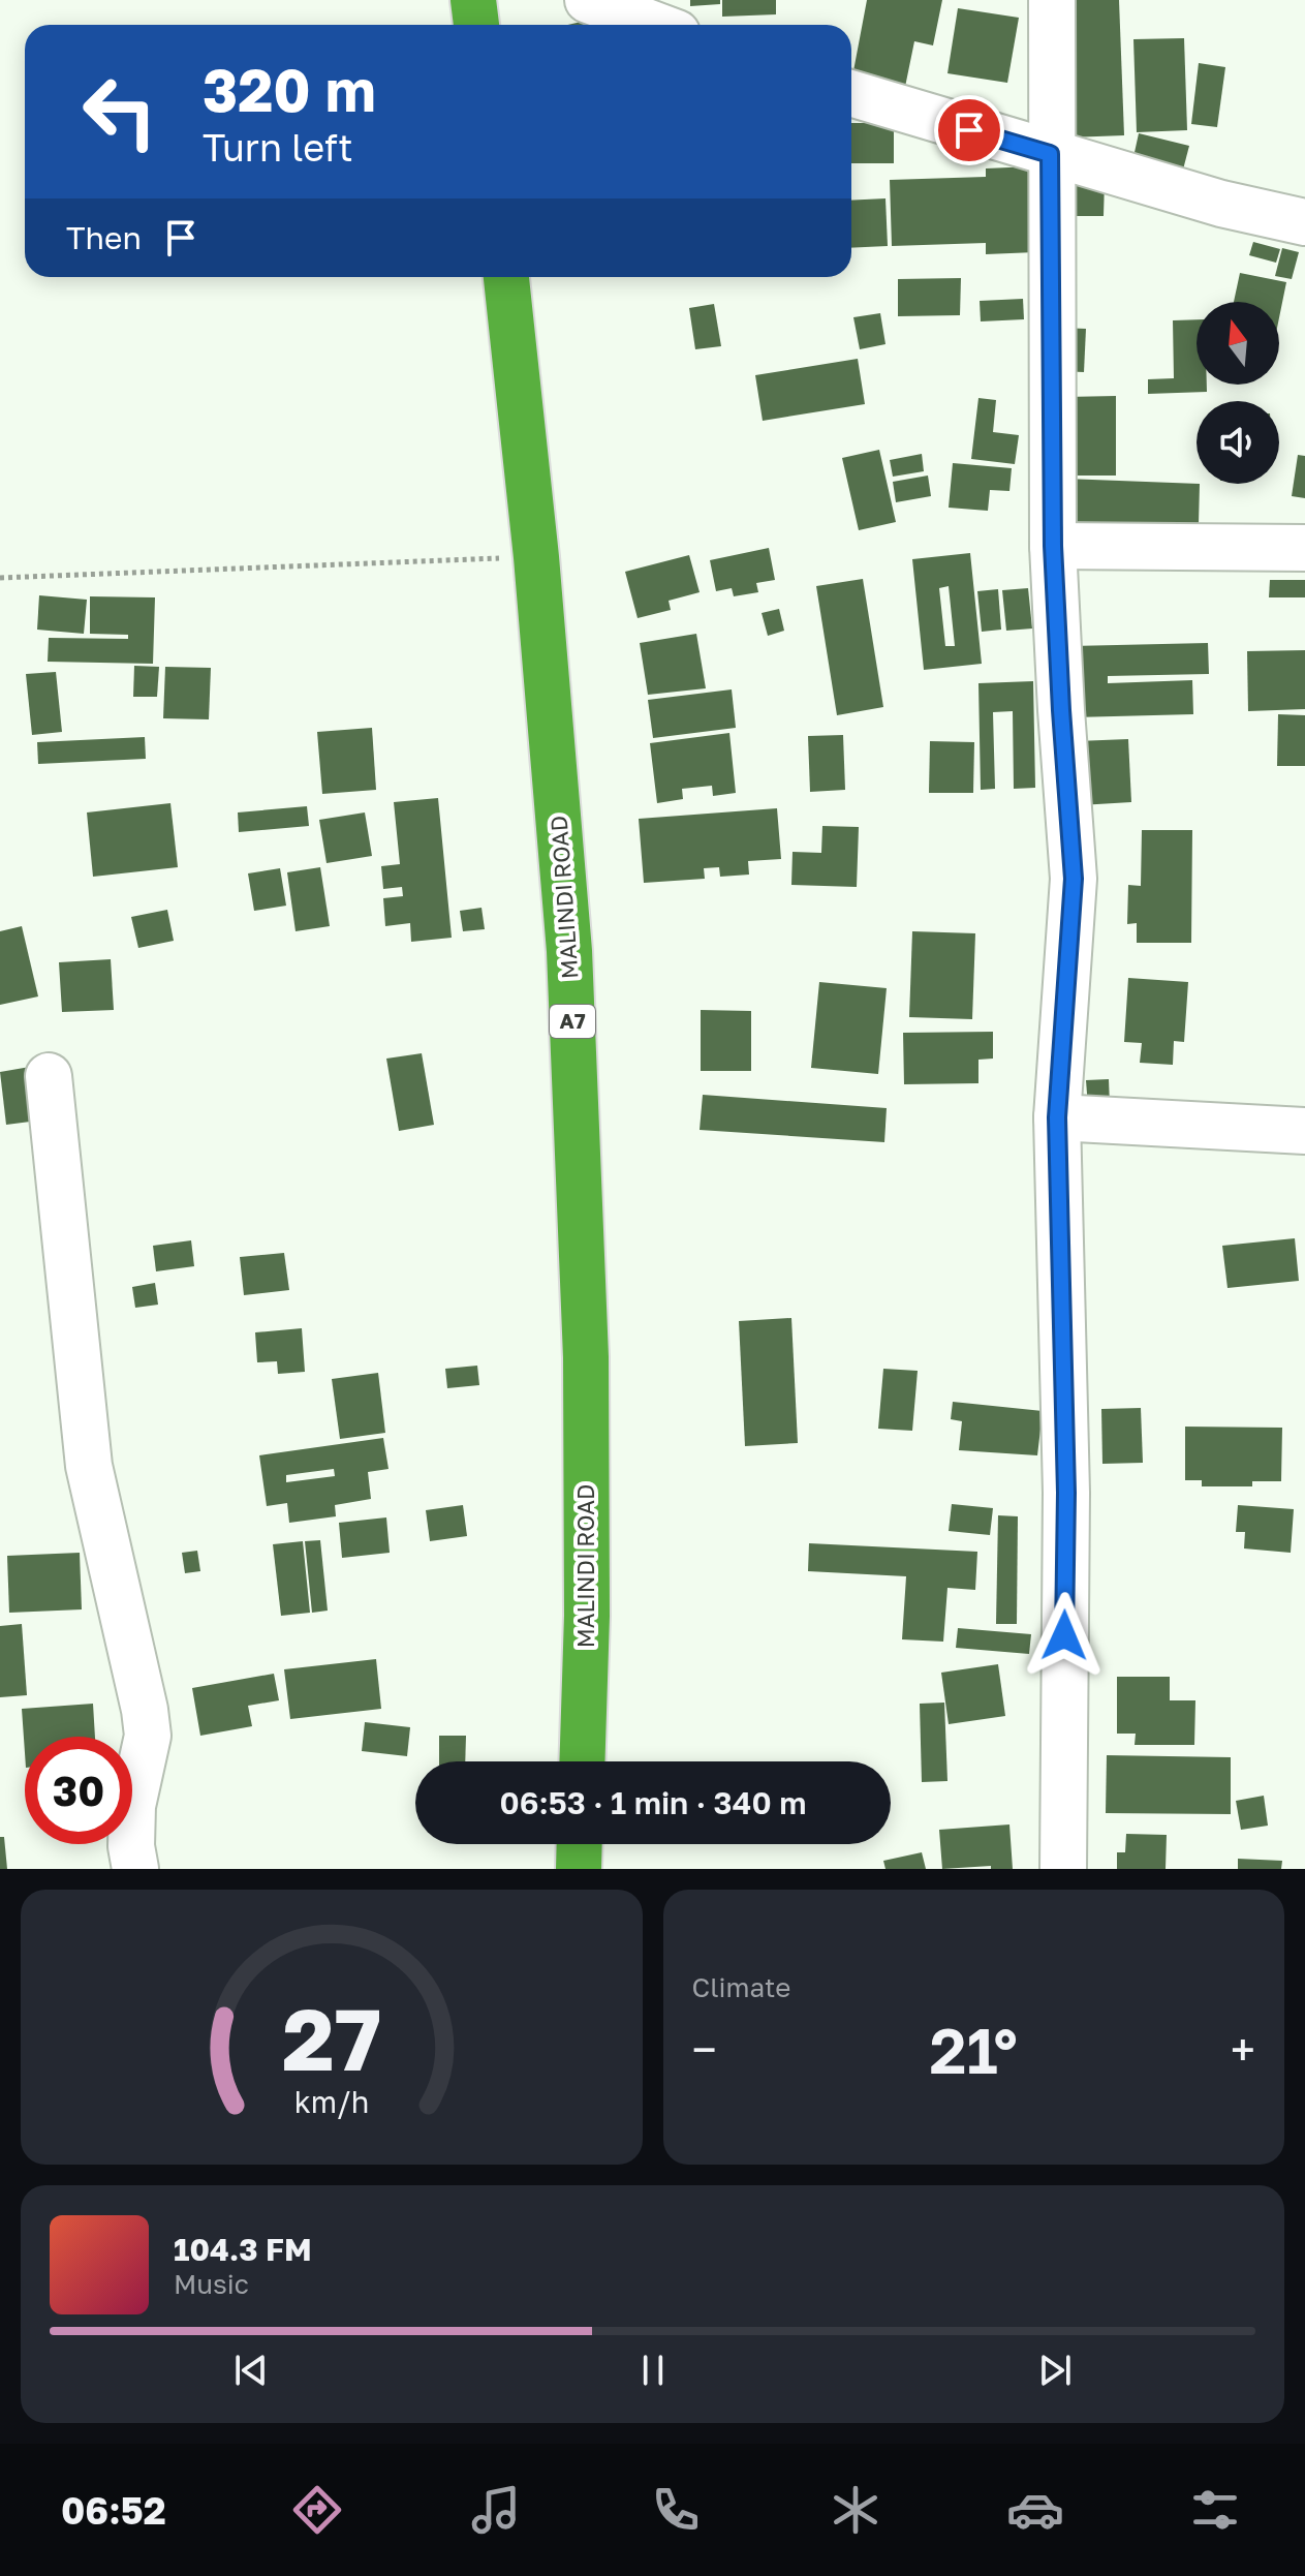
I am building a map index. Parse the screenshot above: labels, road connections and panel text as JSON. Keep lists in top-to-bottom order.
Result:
{
  "streets": {
    "highway": ["MALINDI ROAD", "A7"]
  },
  "north": "top",
  "page": {
    "turn": ["320 m", "Turn left"],
    "then": "Then",
    "limit": "30",
    "trip": "06:53 · 1 min · 340 m",
    "tile": "Climate",
    "heat": ["−", "21°", "+"],
    "song": ["104.3 FM", "Music"],
    "tabs": "06:52",
    "gauge": ["27", "km/h"]
  }
}
